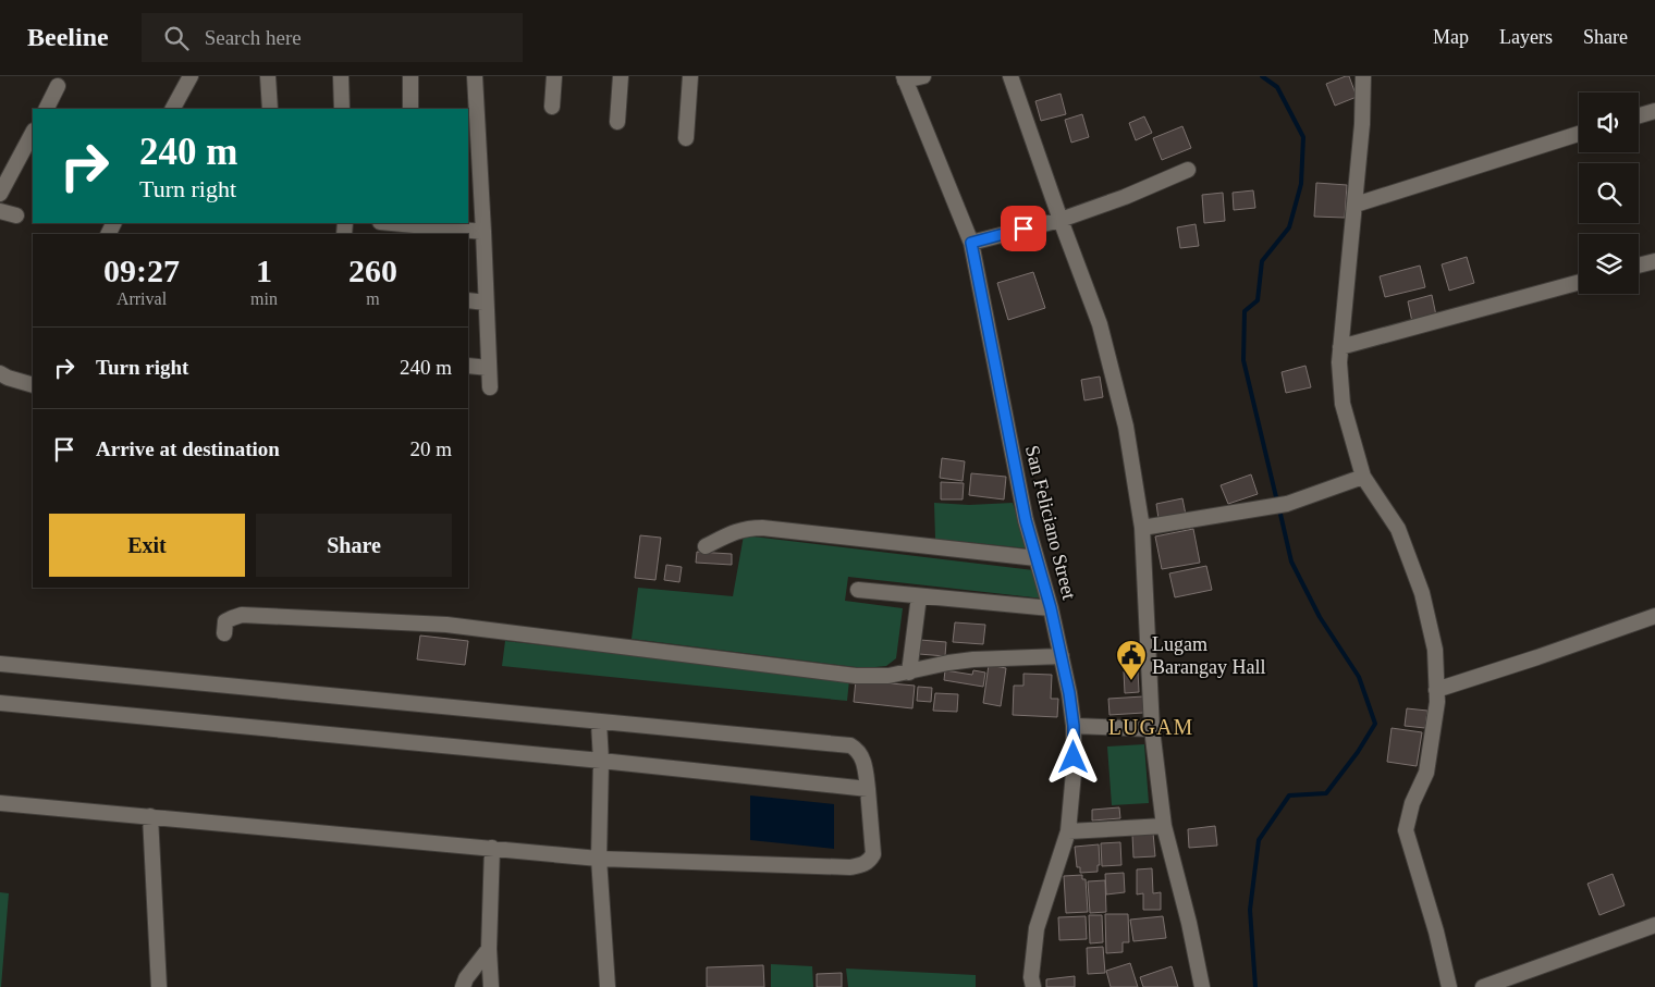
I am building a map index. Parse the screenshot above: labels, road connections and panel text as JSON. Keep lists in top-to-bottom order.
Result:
{
  "streets": {
    "street": ["San Feliciano Street"]
  },
  "districts": ["LUGAM"],
  "places": {
    "public building": ["Lugam Barangay Hall"]
  },
  "page": {
    "header": "Beeline",
    "search": "Search here",
    "nav": ["Map", "Layers", "Share"],
    "turn": ["240 m", "Turn right"],
    "eta": [
      "09:27",
      "Arrival",
      "1",
      "min",
      "260",
      "m"
    ],
    "list": [
      {
        "name": "Turn right",
        "value": "240 m"
      },
      {
        "name": "Arrive at destination",
        "value": "20 m"
      }
    ],
    "buttons": ["Exit", "Share"]
  }
}
